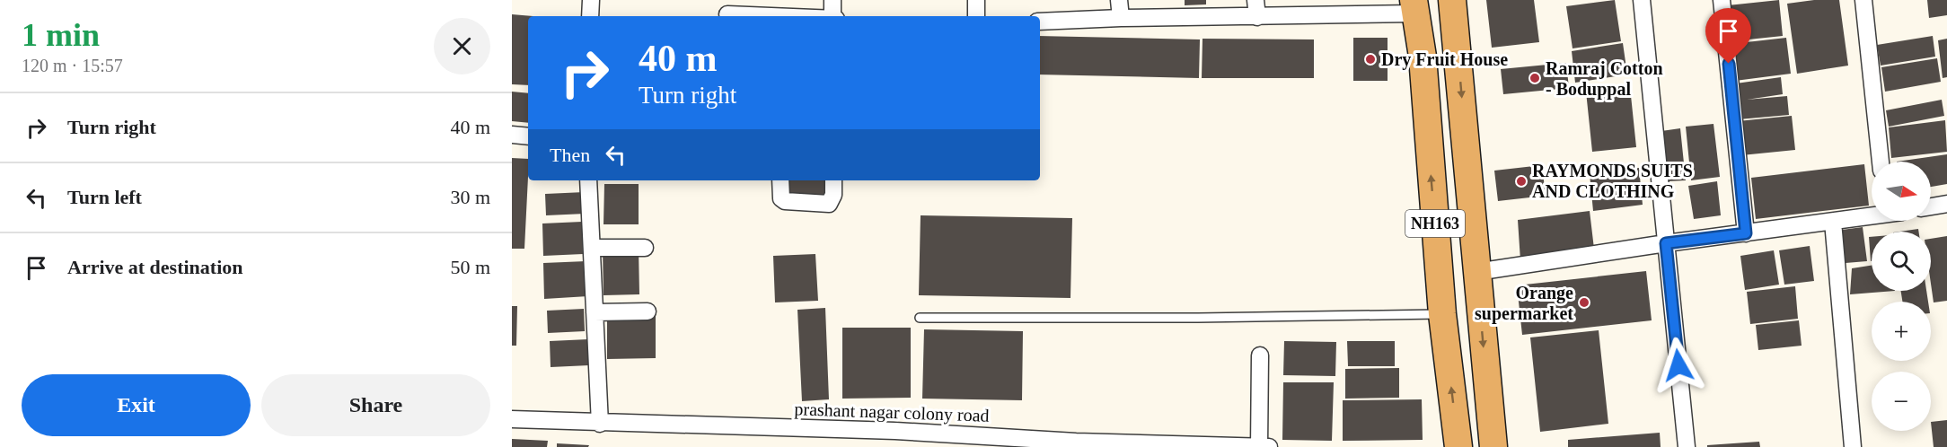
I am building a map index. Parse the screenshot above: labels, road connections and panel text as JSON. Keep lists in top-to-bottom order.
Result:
{
  "streets": {
    "highway": ["NH163"],
    "street": ["prashant nagar colony road"]
  },
  "places": [
    "Dry Fruit House",
    "Ramraj Cotton - Boduppal",
    "RAYMONDS SUITS AND CLOTHING",
    "Orange supermarket"
  ],
  "north": "right",
  "page": {
    "heading": ["1 min", "120 m · 15:57"],
    "turn": ["40 m", "Turn right"],
    "list": [
      {
        "name": "Turn right",
        "value": "40 m"
      },
      {
        "name": "Turn left",
        "value": "30 m"
      },
      {
        "name": "Arrive at destination",
        "value": "50 m"
      }
    ],
    "then": "Then",
    "map_buttons": ["+", "−"],
    "buttons": ["Exit", "Share"]
  }
}
